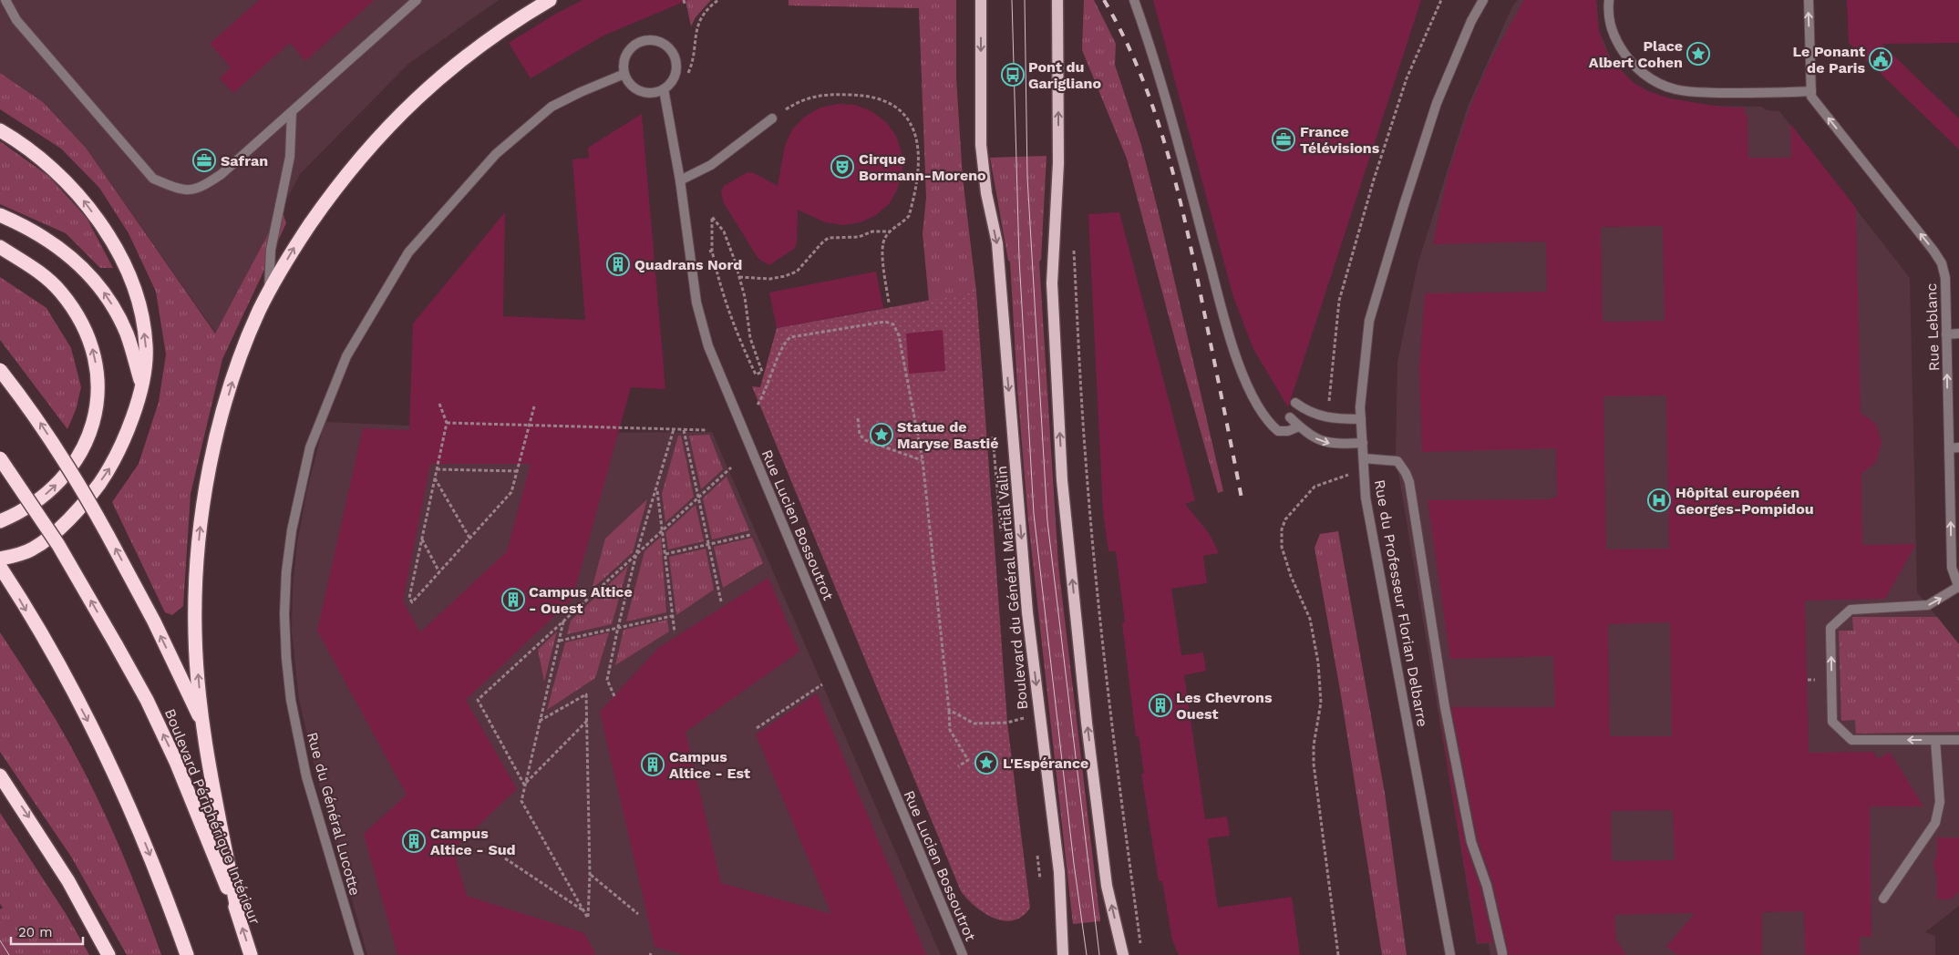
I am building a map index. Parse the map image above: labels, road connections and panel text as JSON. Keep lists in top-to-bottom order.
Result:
{
  "streets": {
    "highway": ["Boulevard Périphérique Intérieur"],
    "main road": ["Boulevard du Général Martial Valin"],
    "street": [
      "Rue Leblanc",
      "Rue Lucien Bossoutrot",
      "Rue du Professeur Florian Delbarre",
      "Rue du Général Lucotte"
    ]
  },
  "crossings": [
    ["Rue Lucien Bossoutrot", "Rue du Général Lucotte"]
  ],
  "one_way": ["Rue Leblanc"],
  "places": {
    "place": ["Place Albert Cohen", "Statue de Maryse Bastié", "L'Espérance"],
    "public building": ["Le Ponant de Paris"],
    "bus stop": ["Pont du Garigliano"],
    "office": ["France Télévisions", "Safran"],
    "theatre": ["Cirque Bormann-Moreno"],
    "building": [
      "Quadrans Nord",
      "Campus Altice - Ouest",
      "Les Chevrons Ouest",
      "Campus Altice - Est",
      "Campus Altice - Sud"
    ],
    "hospital": ["Hôpital européen Georges-Pompidou"]
  },
  "scale_bar": "20 m"
}
